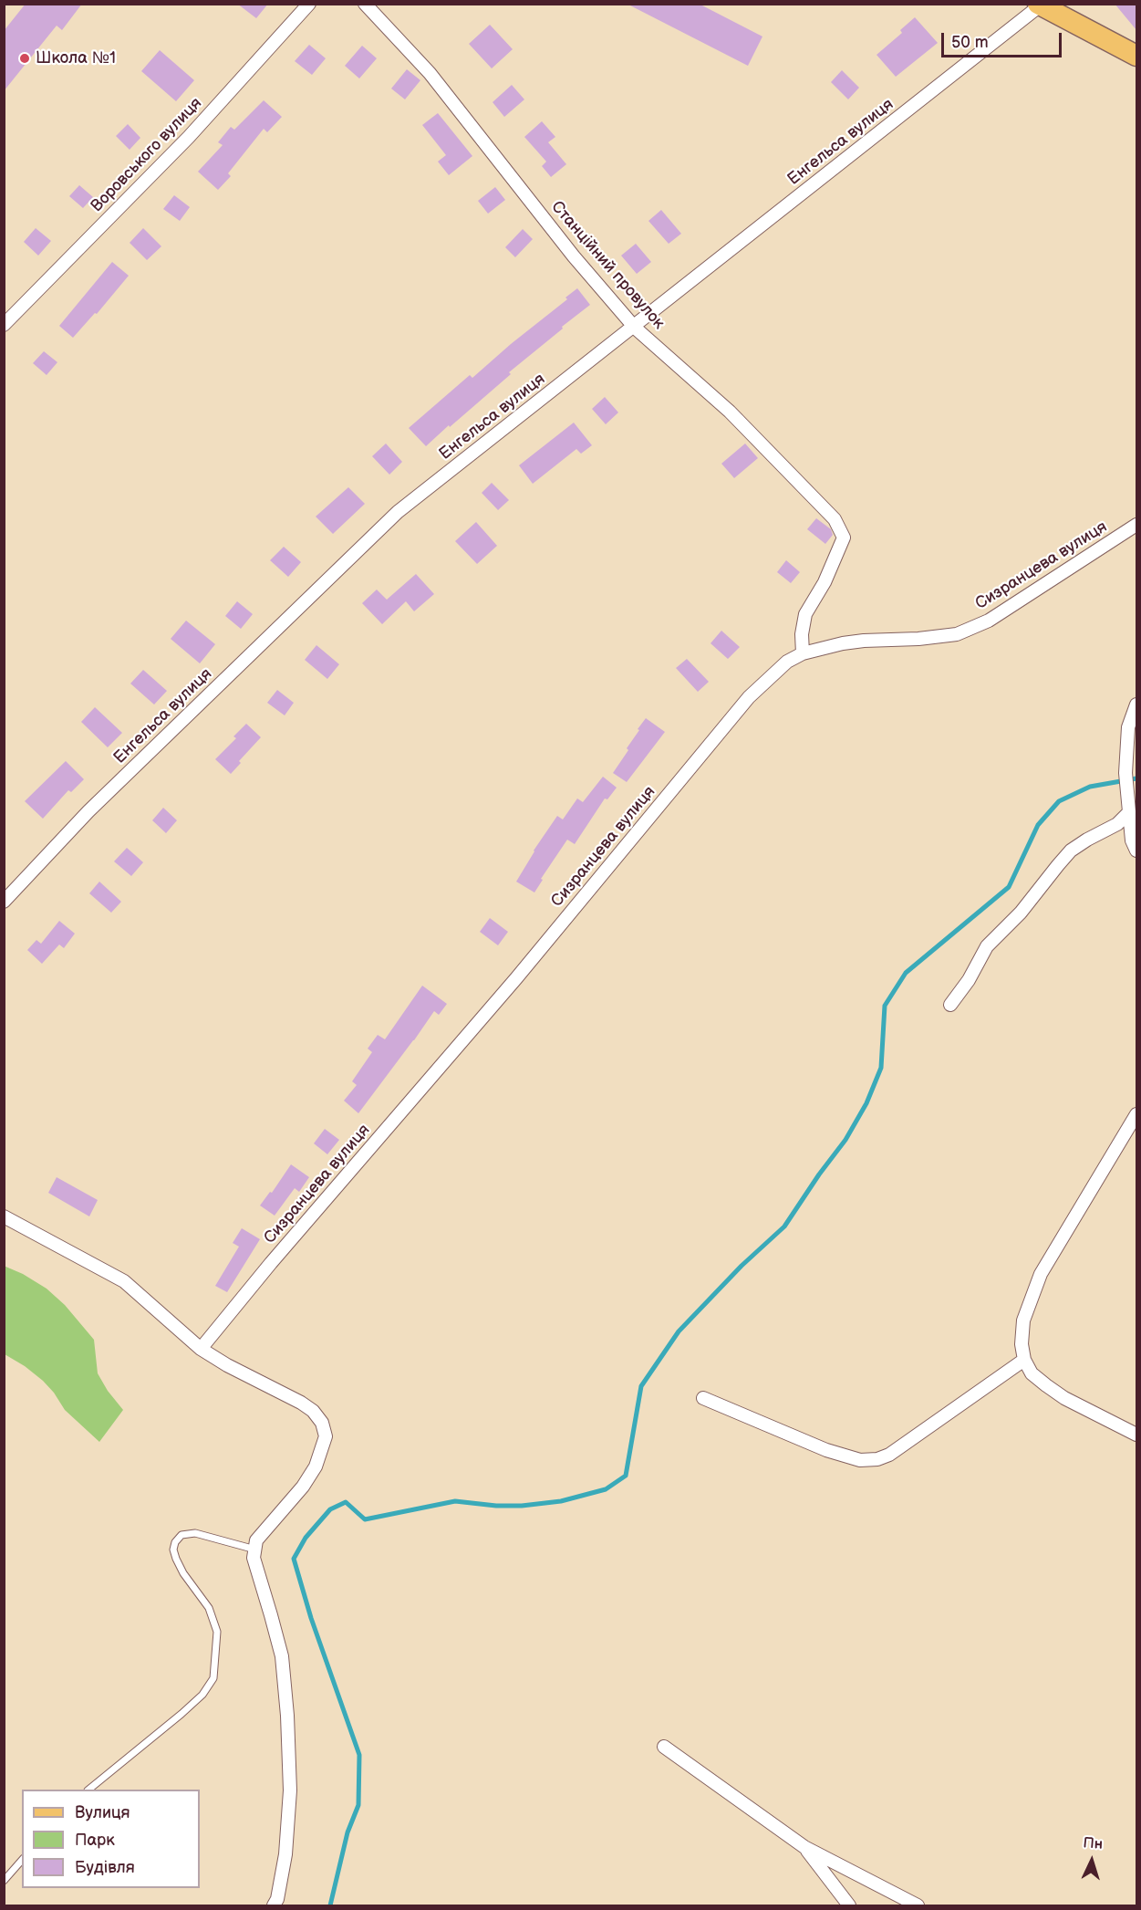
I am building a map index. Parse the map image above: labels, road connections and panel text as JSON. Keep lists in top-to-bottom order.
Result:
{
  "streets": {
    "street": [
      "Енгельса вулиця",
      "Воровського вулиця",
      "Станційний провулок",
      "Сизранцева вулиця"
    ]
  },
  "crossings": [
    ["Енгельса вулиця", "Станційний провулок"],
    ["Станційний провулок", "Сизранцева вулиця"]
  ],
  "places": ["Школа №1"],
  "legend": ["Вулиця", "Парк", "Будівля"],
  "scale_bar": "50 m",
  "north": "top"
}
